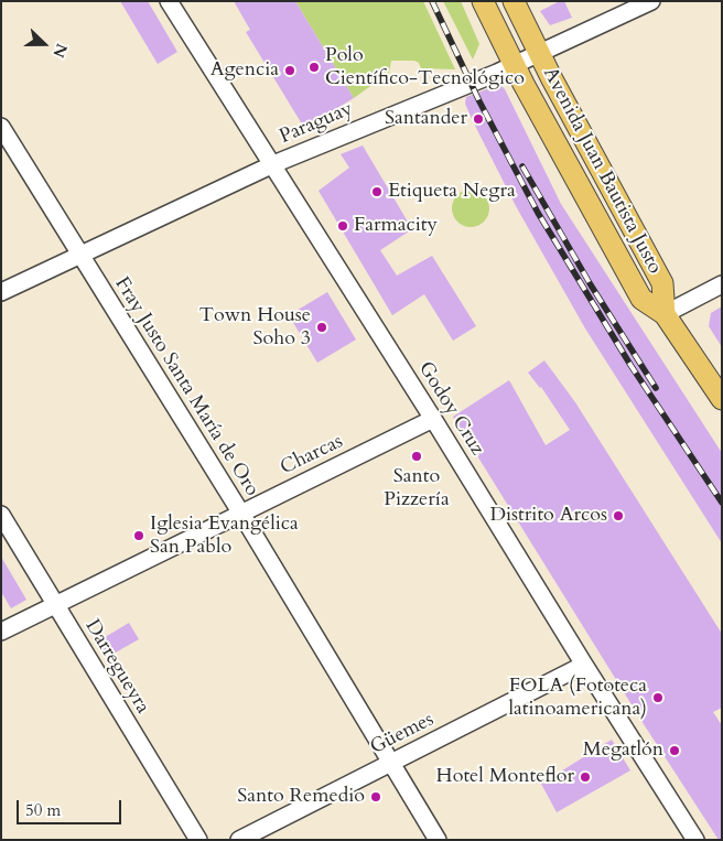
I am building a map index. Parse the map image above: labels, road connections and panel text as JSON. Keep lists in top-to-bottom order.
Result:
{
  "streets": {
    "main road": ["Avenida Juan Bautista Justo"],
    "street": [
      "Paraguay",
      "Fray Justo Santa María de Oro",
      "Godoy Cruz",
      "Charcas",
      "Darregueyra",
      "Güemes"
    ]
  },
  "crossings": [
    ["Paraguay", "Avenida Juan Bautista Justo"],
    ["Paraguay", "Fray Justo Santa María de Oro"],
    ["Paraguay", "Godoy Cruz"],
    ["Fray Justo Santa María de Oro", "Charcas"],
    ["Fray Justo Santa María de Oro", "Güemes"],
    ["Godoy Cruz", "Charcas"],
    ["Godoy Cruz", "Güemes"],
    ["Charcas", "Darregueyra"]
  ],
  "places": [
    "Polo Científico-Tecnológico",
    "Agencia",
    "Santander",
    "Etiqueta Negra",
    "Farmacity",
    "Town House Soho 3",
    "Santo Pizzería",
    "Distrito Arcos",
    "Iglesia Evangélica San Pablo",
    "FOLA (Fototeca latinoamericana)",
    "Megatlón",
    "Hotel Monteflor",
    "Santo Remedio"
  ],
  "scale_bar": "50 m",
  "north": "right"
}
